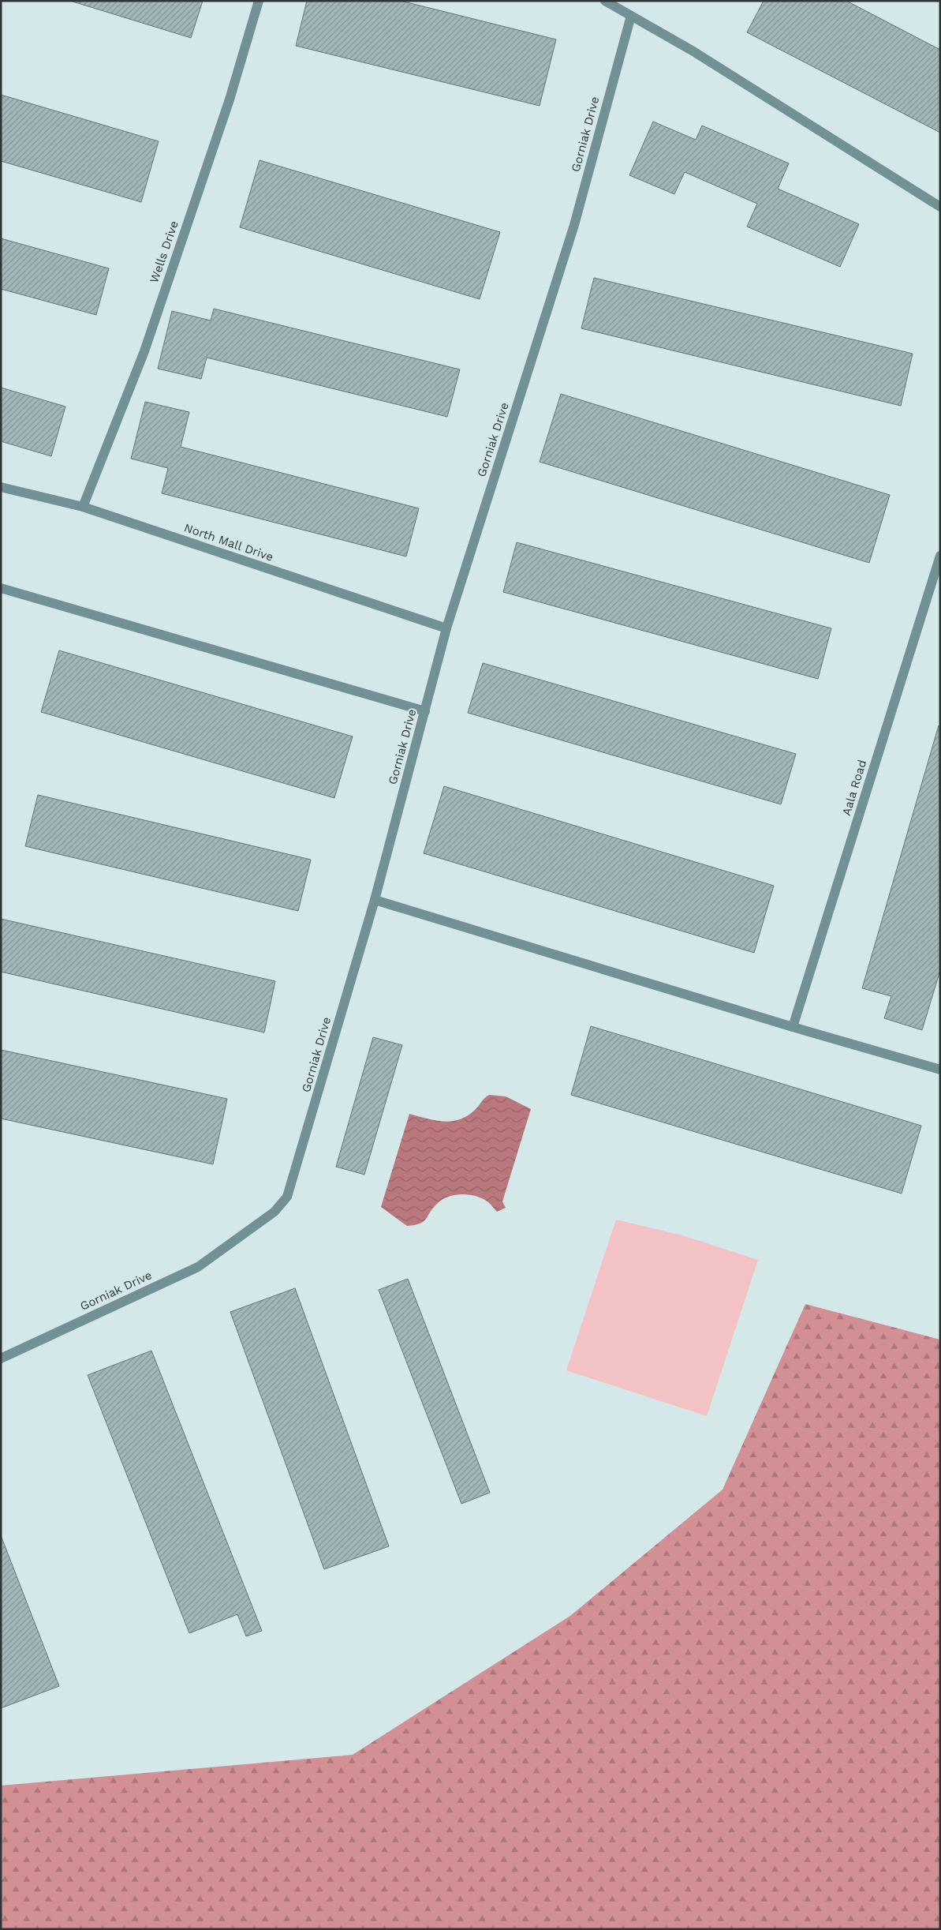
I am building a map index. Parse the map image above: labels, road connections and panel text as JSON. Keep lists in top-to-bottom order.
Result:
{
  "streets": {
    "street": [
      "Gorniak Drive",
      "Wells Drive",
      "North Mall Drive",
      "Aala Road"
    ]
  },
  "crossings": [
    ["Gorniak Drive", "North Mall Drive"],
    ["Wells Drive", "North Mall Drive"]
  ]
}
